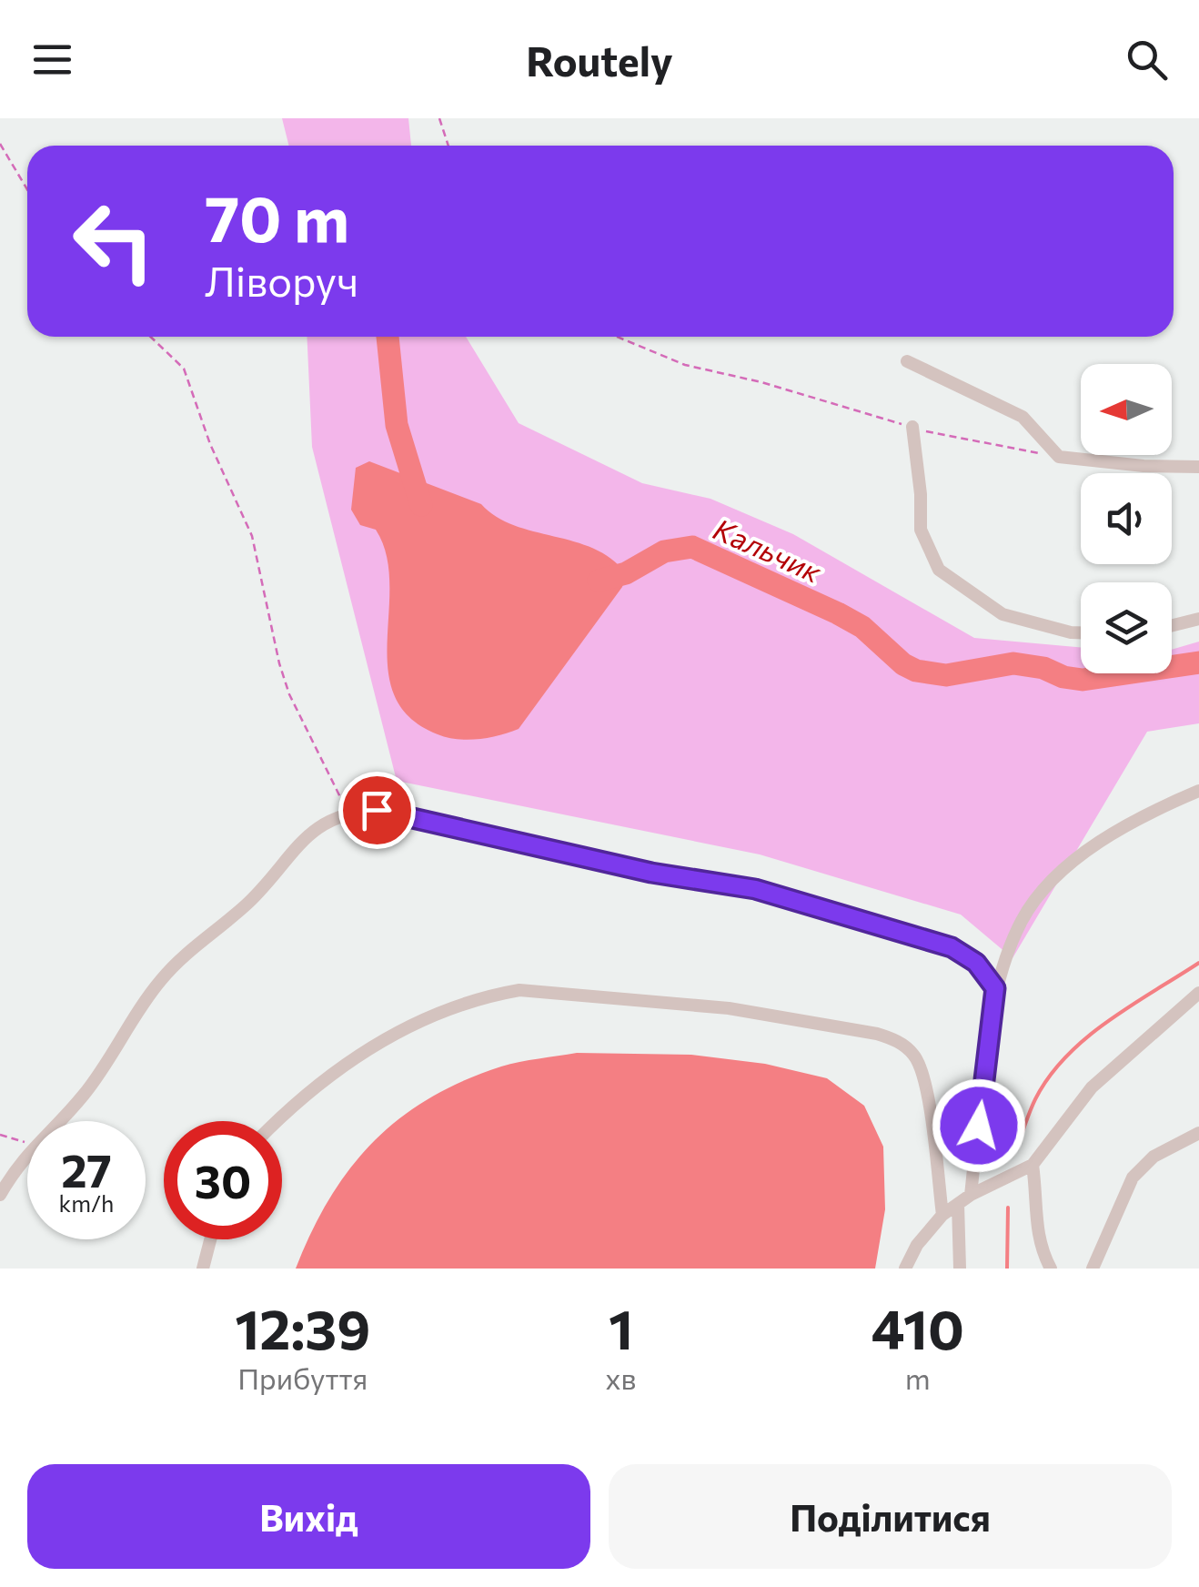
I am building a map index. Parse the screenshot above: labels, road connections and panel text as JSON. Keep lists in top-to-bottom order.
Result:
{
  "water": ["Кальчик"],
  "north": "left",
  "page": {
    "header": "Routely",
    "turn": ["70 m", "Ліворуч"],
    "speed": "27 km/h",
    "limit": "30",
    "eta": [
      "12:39",
      "Прибуття",
      "1",
      "хв",
      "410",
      "m"
    ],
    "buttons": ["Вихід", "Поділитися"]
  }
}
